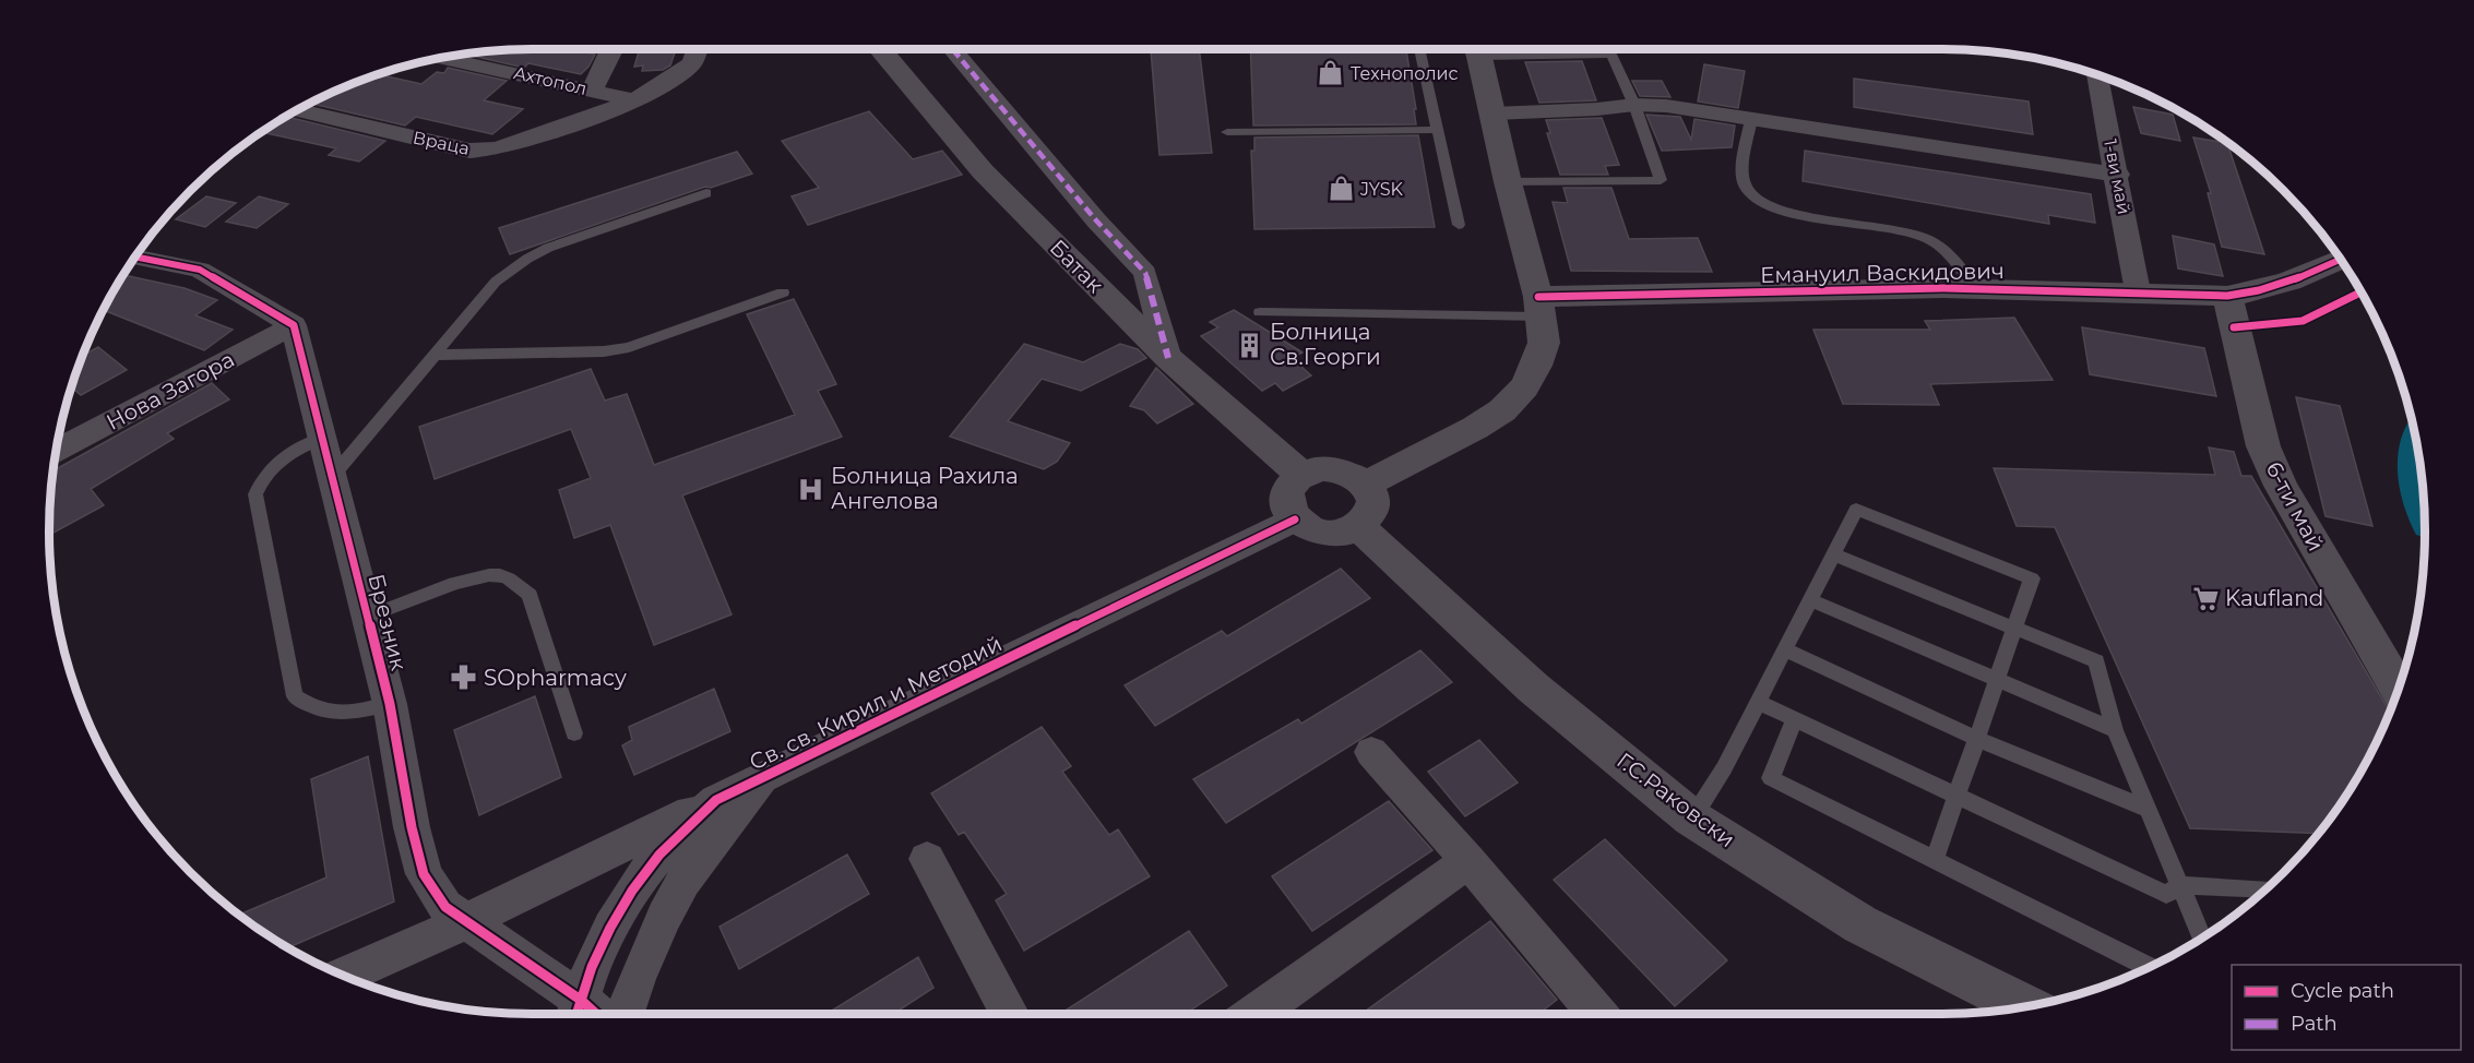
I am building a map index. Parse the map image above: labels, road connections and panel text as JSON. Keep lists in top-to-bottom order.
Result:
{
  "streets": {
    "street": [
      "Ахтопол",
      "Враца",
      "1-ви май",
      "Батак",
      "Емануил Васкидович",
      "Нова Загора",
      "6-ти май",
      "Брезник",
      "Св. св. Кирил и Методий",
      "Г.С.Раковски"
    ]
  },
  "crossings": [
    ["Ахтопол", "Враца"],
    ["1-ви май", "Емануил Васкидович"],
    ["Батак", "Св. св. Кирил и Методий"],
    ["Батак", "Г.С.Раковски"],
    ["Емануил Васкидович", "6-ти май"],
    ["Нова Загора", "Брезник"],
    ["Св. св. Кирил и Методий", "Г.С.Раковски"]
  ],
  "places": {
    "shop": ["Технополис", "JYSK"],
    "building": ["Болница Св.Георги"],
    "hospital": ["Болница Рахила Ангелова"],
    "supermarket": ["Kaufland"],
    "pharmacy": ["SOpharmacy"]
  },
  "legend": ["Cycle path", "Path"]
}
